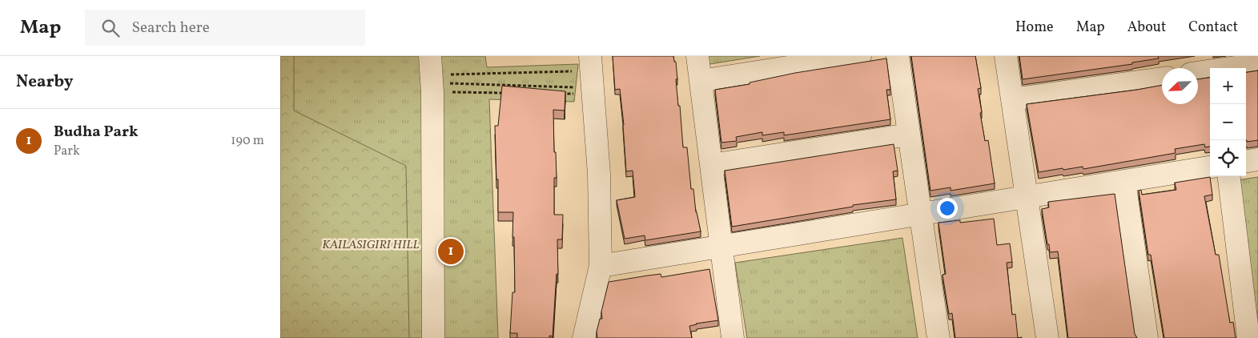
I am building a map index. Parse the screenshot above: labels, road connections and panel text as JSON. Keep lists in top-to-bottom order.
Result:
{
  "parks": ["KAILASIGIRI HILL"],
  "north": "bottom left",
  "page": {
    "header": "Map",
    "search": "Search here",
    "nav": [
      "Home",
      "Map",
      "About",
      "Contact"
    ],
    "heading": "Nearby",
    "map_buttons": ["+", "−"],
    "list": [
      {
        "mark": "1",
        "name": "Budha Park",
        "note": "Park",
        "value": "190 m"
      }
    ],
    "pins": "1"
  }
}
